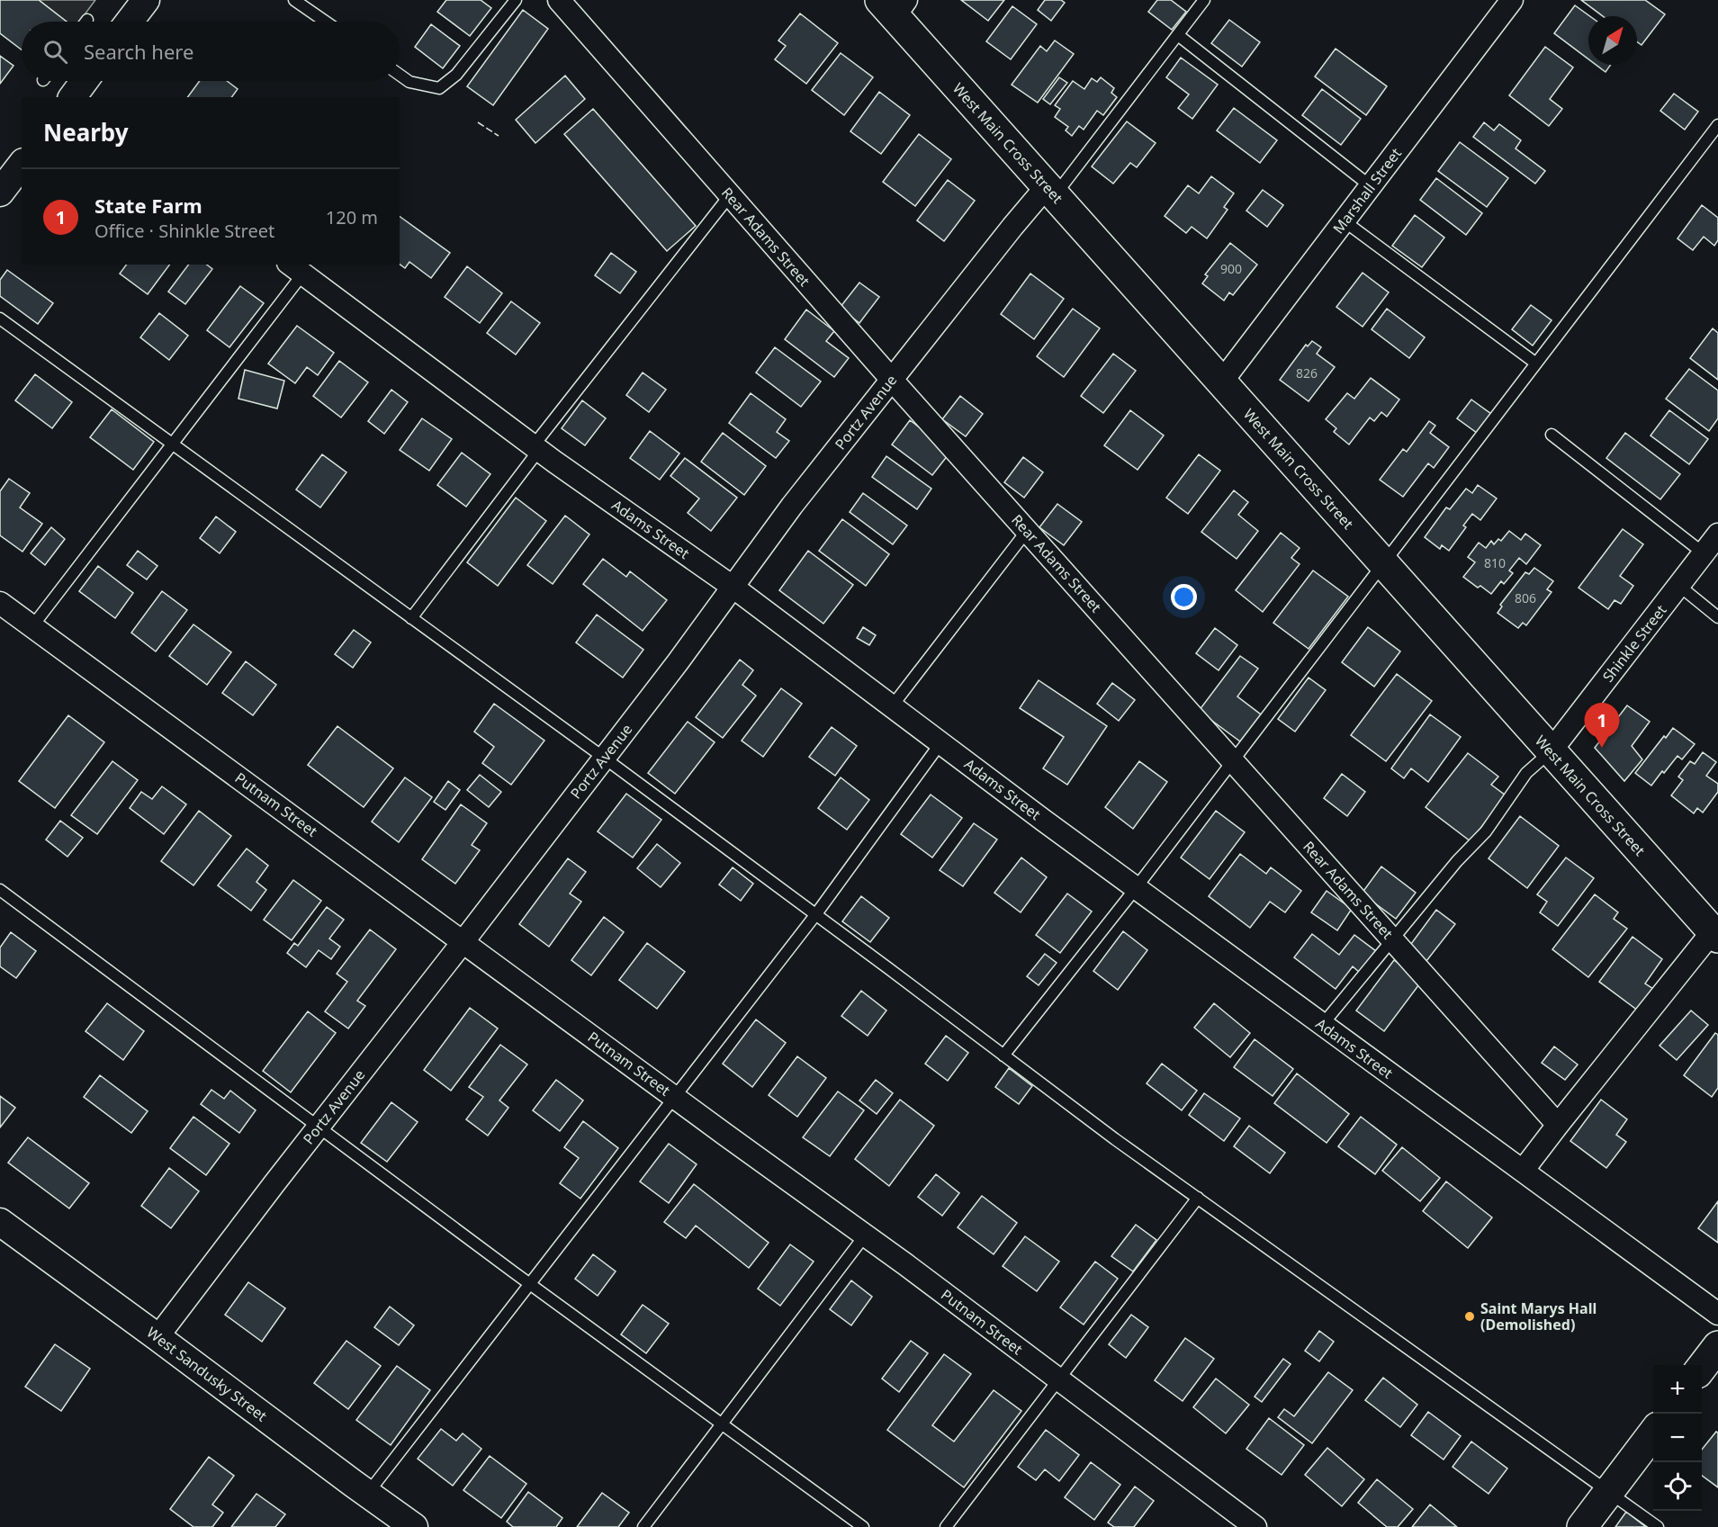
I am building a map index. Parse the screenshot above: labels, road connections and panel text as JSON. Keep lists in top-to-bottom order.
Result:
{
  "streets": {
    "main road": ["West Main Cross Street"],
    "street": [
      "Marshall Street",
      "Rear Adams Street",
      "Portz Avenue",
      "Adams Street",
      "Shinkle Street",
      "Putnam Street",
      "West Sandusky Street"
    ]
  },
  "crossings": [
    ["West Main Cross Street", "Marshall Street"],
    ["West Main Cross Street", "Portz Avenue"],
    ["West Main Cross Street", "Shinkle Street"],
    ["Rear Adams Street", "Portz Avenue"],
    ["Portz Avenue", "Adams Street"],
    ["Portz Avenue", "Putnam Street"],
    ["Portz Avenue", "West Sandusky Street"]
  ],
  "places": ["Saint Marys Hall (Demolished)"],
  "house_numbers": [
    "900",
    "826",
    "810",
    "806"
  ],
  "north": "top right",
  "page": {
    "search": "Search here",
    "heading": "Nearby",
    "list": [
      {
        "mark": "1",
        "name": "State Farm",
        "note": "Office · Shinkle Street",
        "value": "120 m"
      }
    ],
    "pins": "1",
    "map_buttons": ["+", "−"]
  }
}
